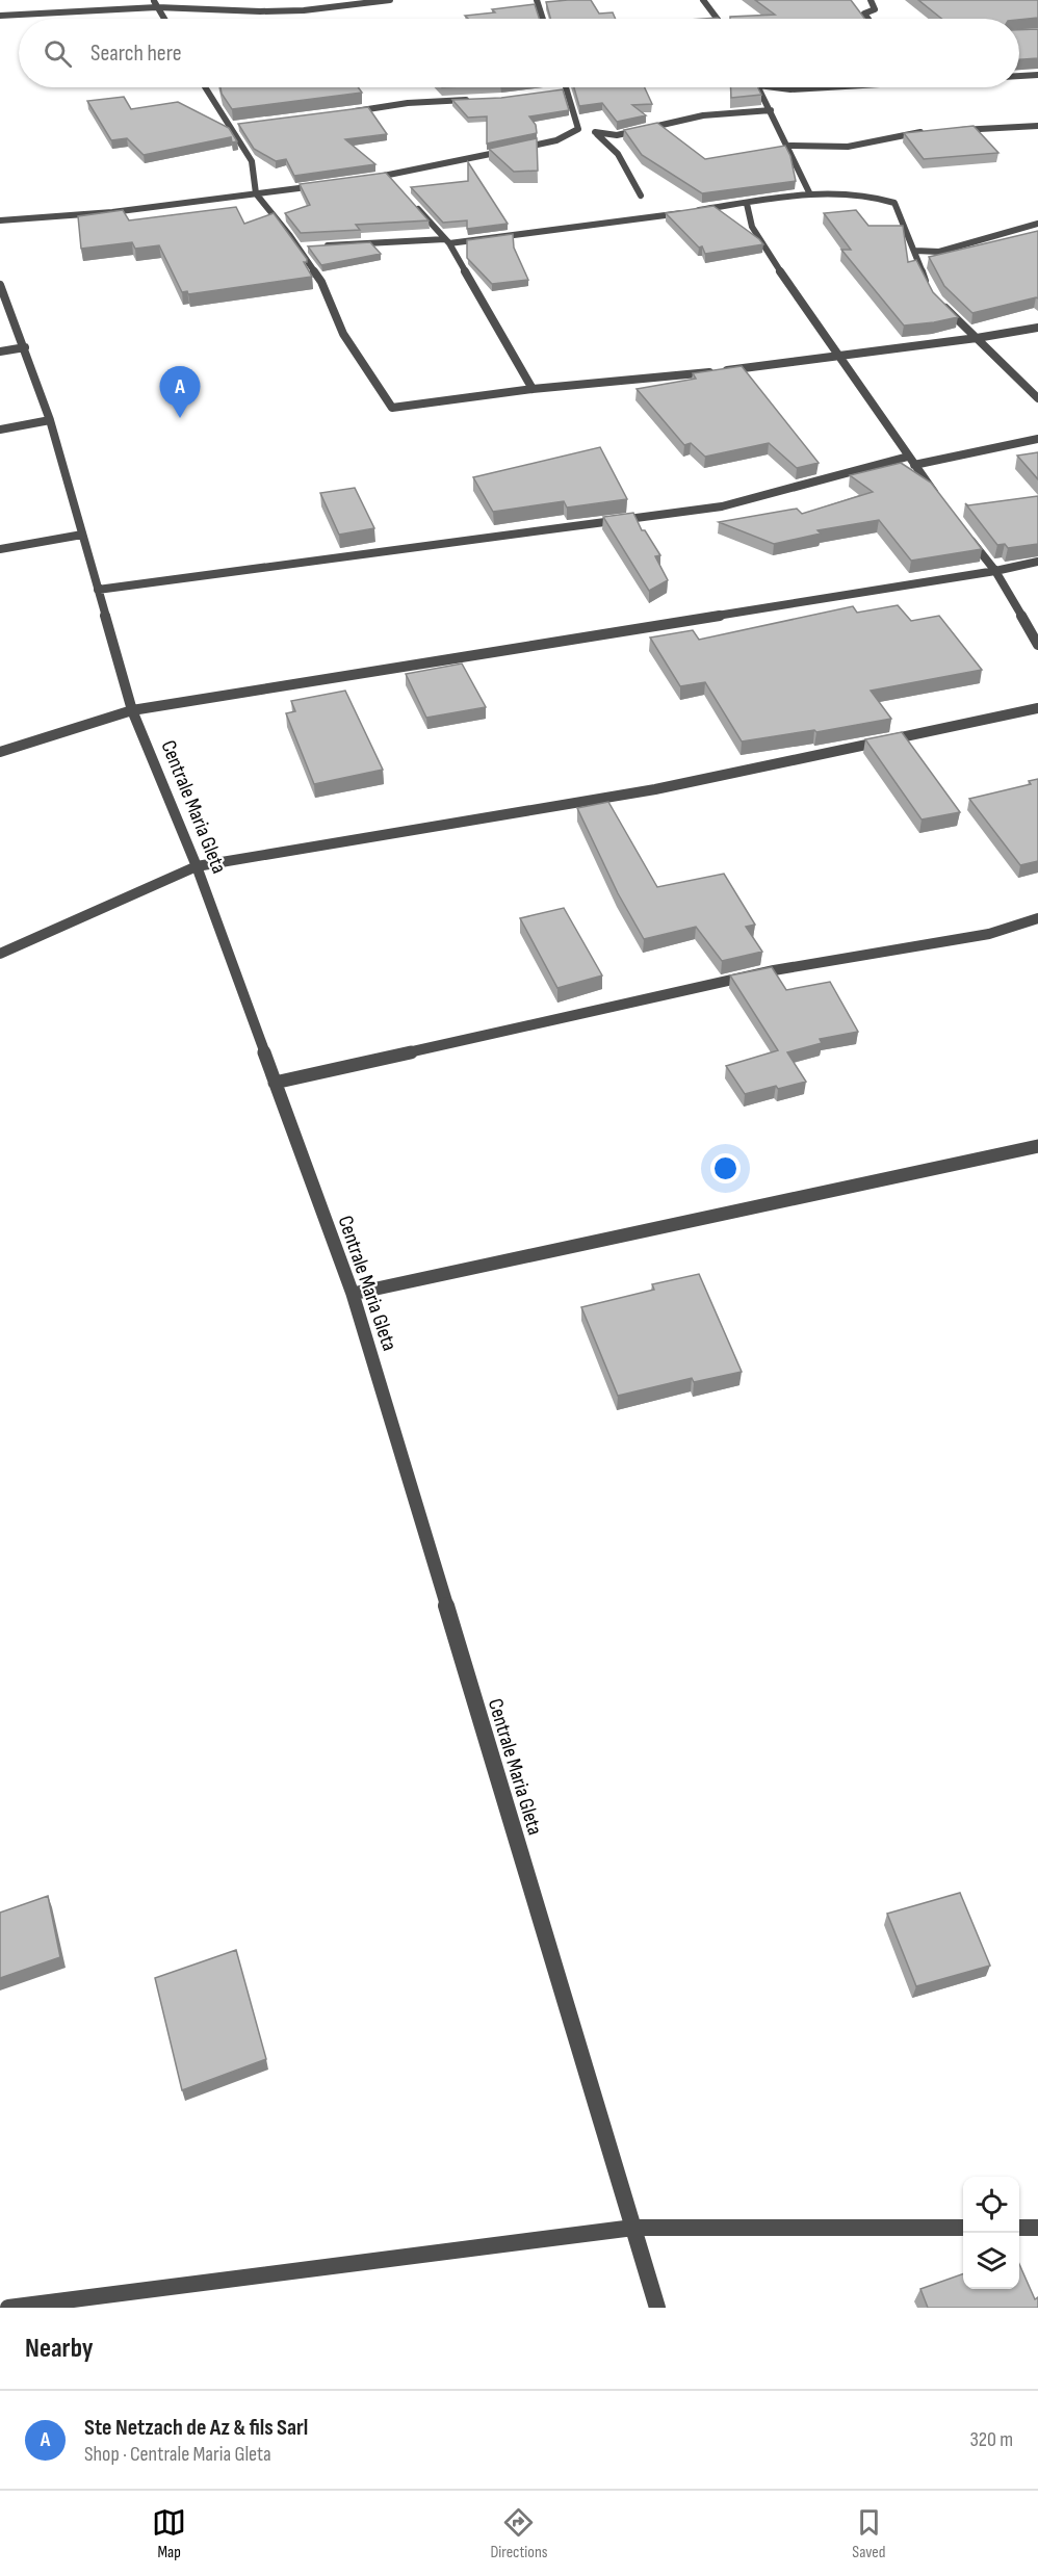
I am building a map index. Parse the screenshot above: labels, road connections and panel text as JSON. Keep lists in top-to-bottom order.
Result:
{
  "streets": {
    "street": ["Centrale Maria Gleta"]
  },
  "page": {
    "search": "Search here",
    "pins": "A",
    "heading": "Nearby",
    "list": [
      {
        "mark": "A",
        "name": "Ste Netzach de Az & fils Sarl",
        "note": "Shop · Centrale Maria Gleta",
        "value": "320 m"
      }
    ],
    "nav": ["Map", "Directions", "Saved"]
  }
}
